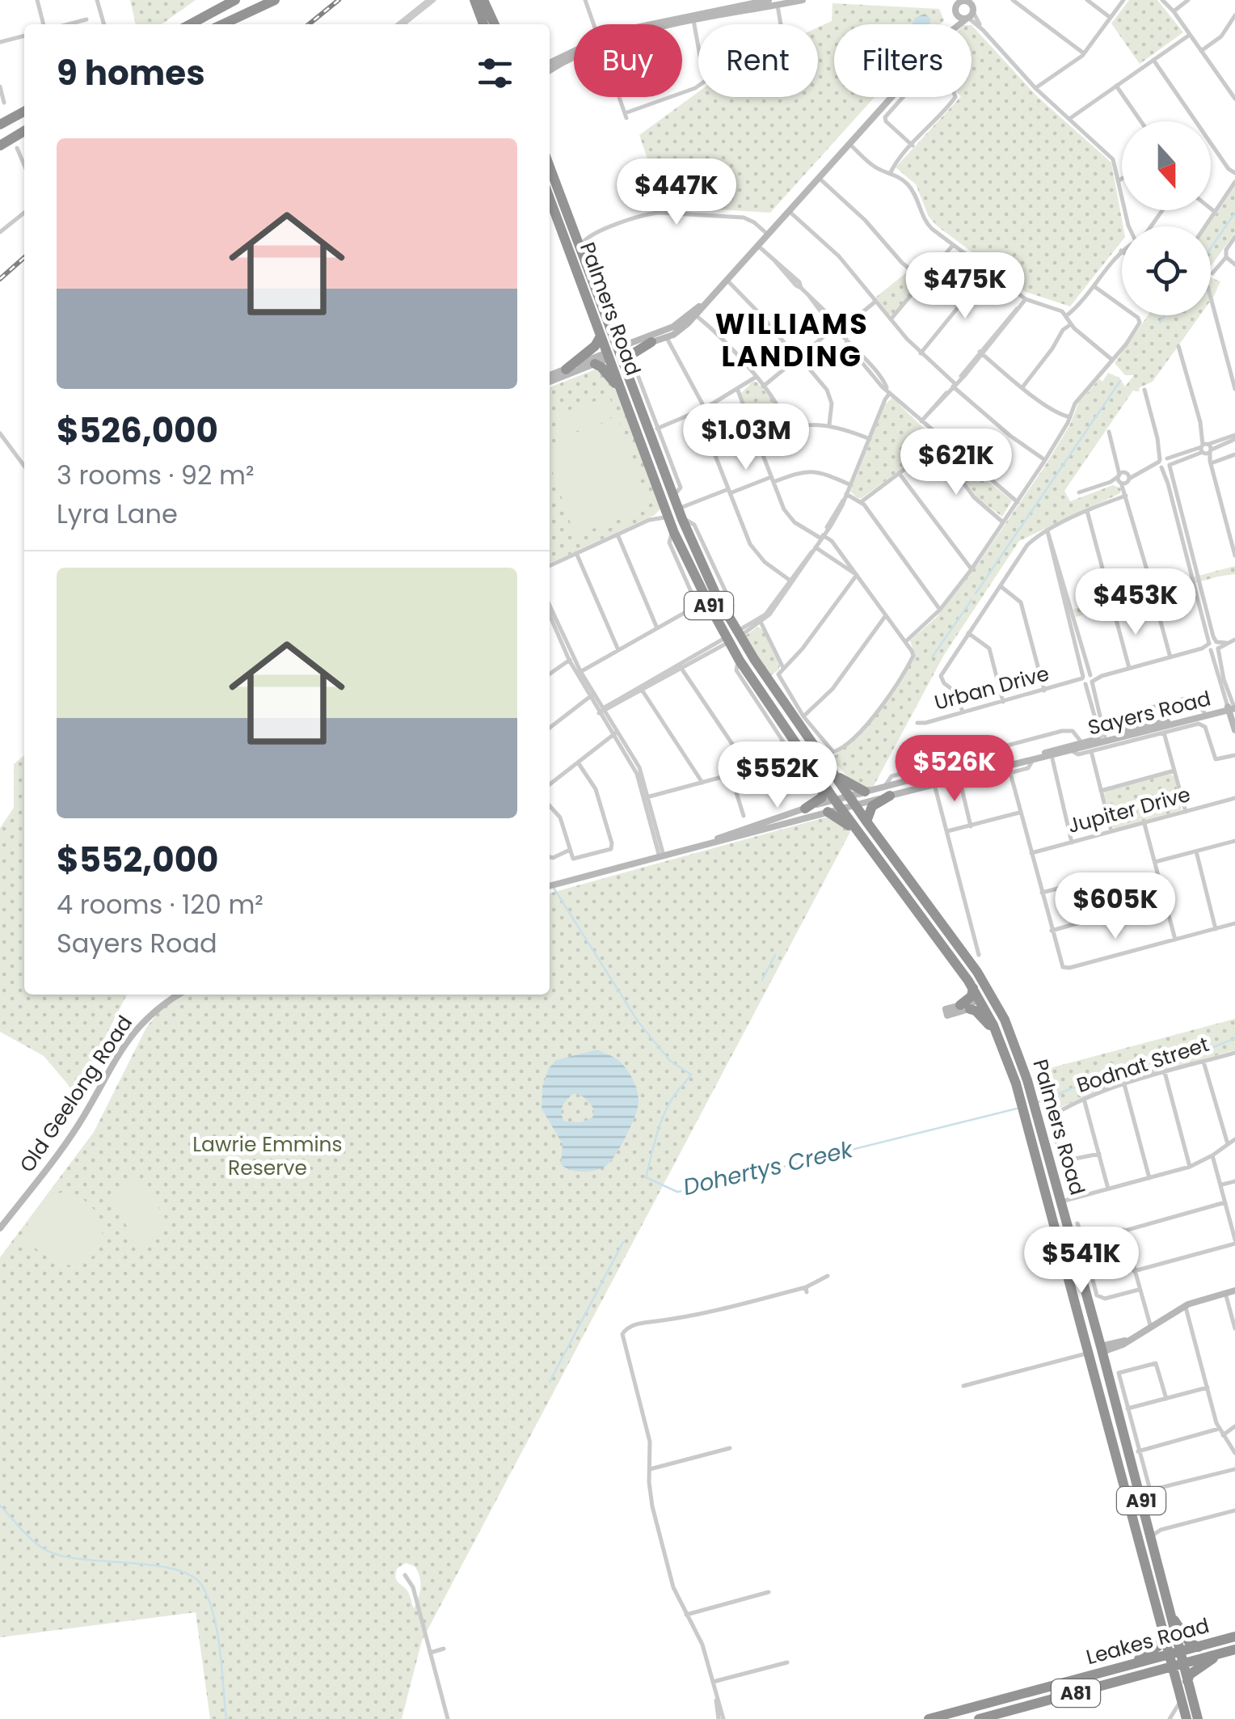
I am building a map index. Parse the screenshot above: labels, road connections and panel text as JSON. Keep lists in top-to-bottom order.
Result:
{
  "streets": {
    "highway": [
      "Palmers Road",
      "A91",
      "Leakes Road",
      "A81"
    ],
    "main road": ["Sayers Road", "Old Geelong Road"],
    "street": ["Urban Drive", "Jupiter Drive", "Bodnat Street"]
  },
  "crossings": [
    ["Palmers Road", "Sayers Road"],
    ["Palmers Road", "Leakes Road"]
  ],
  "districts": ["WILLIAMS LANDING"],
  "water": ["Dohertys Creek"],
  "parks": ["Lawrie Emmins Reserve"],
  "north": "bottom",
  "page": {
    "chip": ["Buy", "Rent", "Filters"],
    "heading": "9 homes",
    "list": [
      {
        "name": "$526,000",
        "note": "3 rooms · 92 m² · Lyra Lane"
      },
      {
        "name": "$552,000",
        "note": "4 rooms · 120 m² · Sayers Road"
      }
    ],
    "price": [
      "$447K",
      "$475K",
      "$1.03M",
      "$621K",
      "$453K",
      "$526K",
      "$552K",
      "$605K",
      "$541K"
    ]
  }
}
